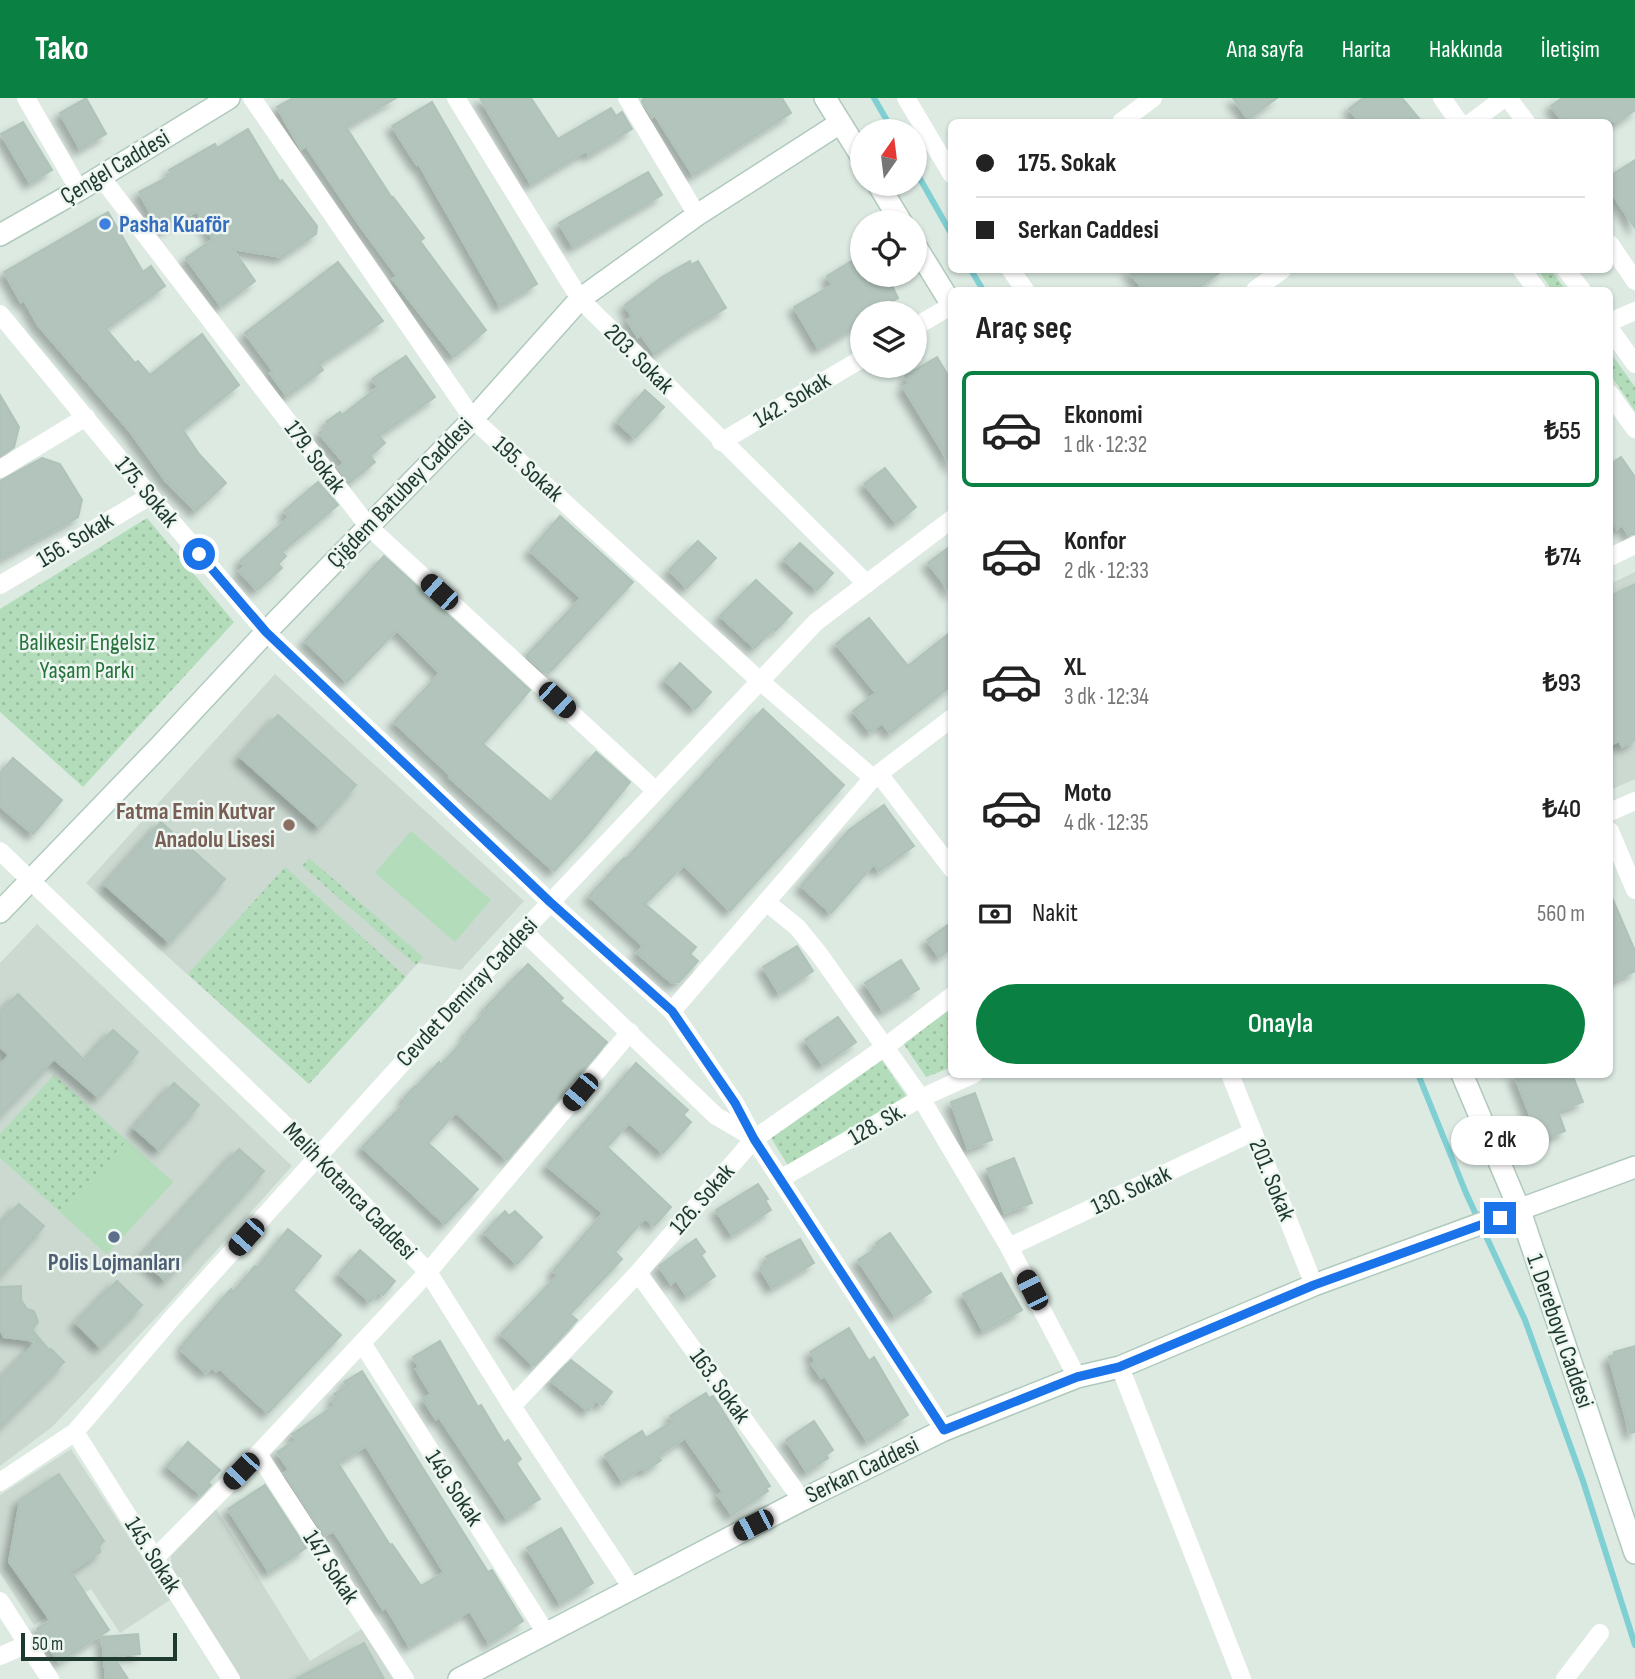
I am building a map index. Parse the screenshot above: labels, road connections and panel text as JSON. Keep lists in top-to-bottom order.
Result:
{
  "streets": {
    "main road": [
      "Çengel Caddesi",
      "Çiğdem Batubey Caddesi",
      "1. Dereboyu Caddesi",
      "Serkan Caddesi"
    ],
    "street": [
      "203. Sokak",
      "142. Sokak",
      "179. Sokak",
      "195. Sokak",
      "175. Sokak",
      "156. Sokak",
      "Cevdet Demiray Caddesi",
      "128. Sk.",
      "201. Sokak",
      "130. Sokak",
      "Melih Kotanca Caddesi",
      "126. Sokak",
      "163. Sokak",
      "149. Sokak",
      "145. Sokak",
      "147. Sokak"
    ]
  },
  "crossings": [
    ["Çengel Caddesi", "179. Sokak"],
    ["203. Sokak", "142. Sokak"],
    ["203. Sokak", "Çiğdem Batubey Caddesi"],
    ["203. Sokak", "Cevdet Demiray Caddesi"],
    ["179. Sokak", "Çiğdem Batubey Caddesi"],
    ["179. Sokak", "Cevdet Demiray Caddesi"],
    ["195. Sokak", "Çiğdem Batubey Caddesi"],
    ["195. Sokak", "Cevdet Demiray Caddesi"],
    ["175. Sokak", "Çiğdem Batubey Caddesi"],
    ["175. Sokak", "156. Sokak"],
    ["175. Sokak", "Cevdet Demiray Caddesi"],
    ["175. Sokak", "128. Sk."],
    ["175. Sokak", "126. Sokak"],
    ["175. Sokak", "Serkan Caddesi"],
    ["Çiğdem Batubey Caddesi", "Melih Kotanca Caddesi"],
    ["Cevdet Demiray Caddesi", "Melih Kotanca Caddesi"],
    ["Cevdet Demiray Caddesi", "145. Sokak"],
    ["201. Sokak", "130. Sokak"],
    ["201. Sokak", "Serkan Caddesi"],
    ["Melih Kotanca Caddesi", "126. Sokak"],
    ["Melih Kotanca Caddesi", "Serkan Caddesi"],
    ["126. Sokak", "163. Sokak"],
    ["1. Dereboyu Caddesi", "Serkan Caddesi"],
    ["163. Sokak", "Serkan Caddesi"],
    ["Serkan Caddesi", "149. Sokak"]
  ],
  "parks": ["Balıkesir Engelsiz Yaşam Parkı"],
  "places": ["Pasha Kuaför", "Fatma Emin Kutvar Anadolu Lisesi", "Polis Lojmanları"],
  "scale_bar": "50 m",
  "north": "top",
  "page": {
    "header": "Tako",
    "nav": [
      "Ana sayfa",
      "Harita",
      "Hakkında",
      "İletişim"
    ],
    "banner": ["175. Sokak", "Serkan Caddesi"],
    "heading": "Araç seç",
    "list": [
      {
        "name": "Ekonomi",
        "note": "1 dk · 12:32",
        "value": "₺55"
      },
      {
        "name": "Konfor",
        "note": "2 dk · 12:33",
        "value": "₺74"
      },
      {
        "name": "XL",
        "note": "3 dk · 12:34",
        "value": "₺93"
      },
      {
        "name": "Moto",
        "note": "4 dk · 12:35",
        "value": "₺40"
      }
    ],
    "pay": ["Nakit", "560 m"],
    "buttons": "Onayla",
    "bubble": "2 dk",
    "scale": "50 m"
  }
}
